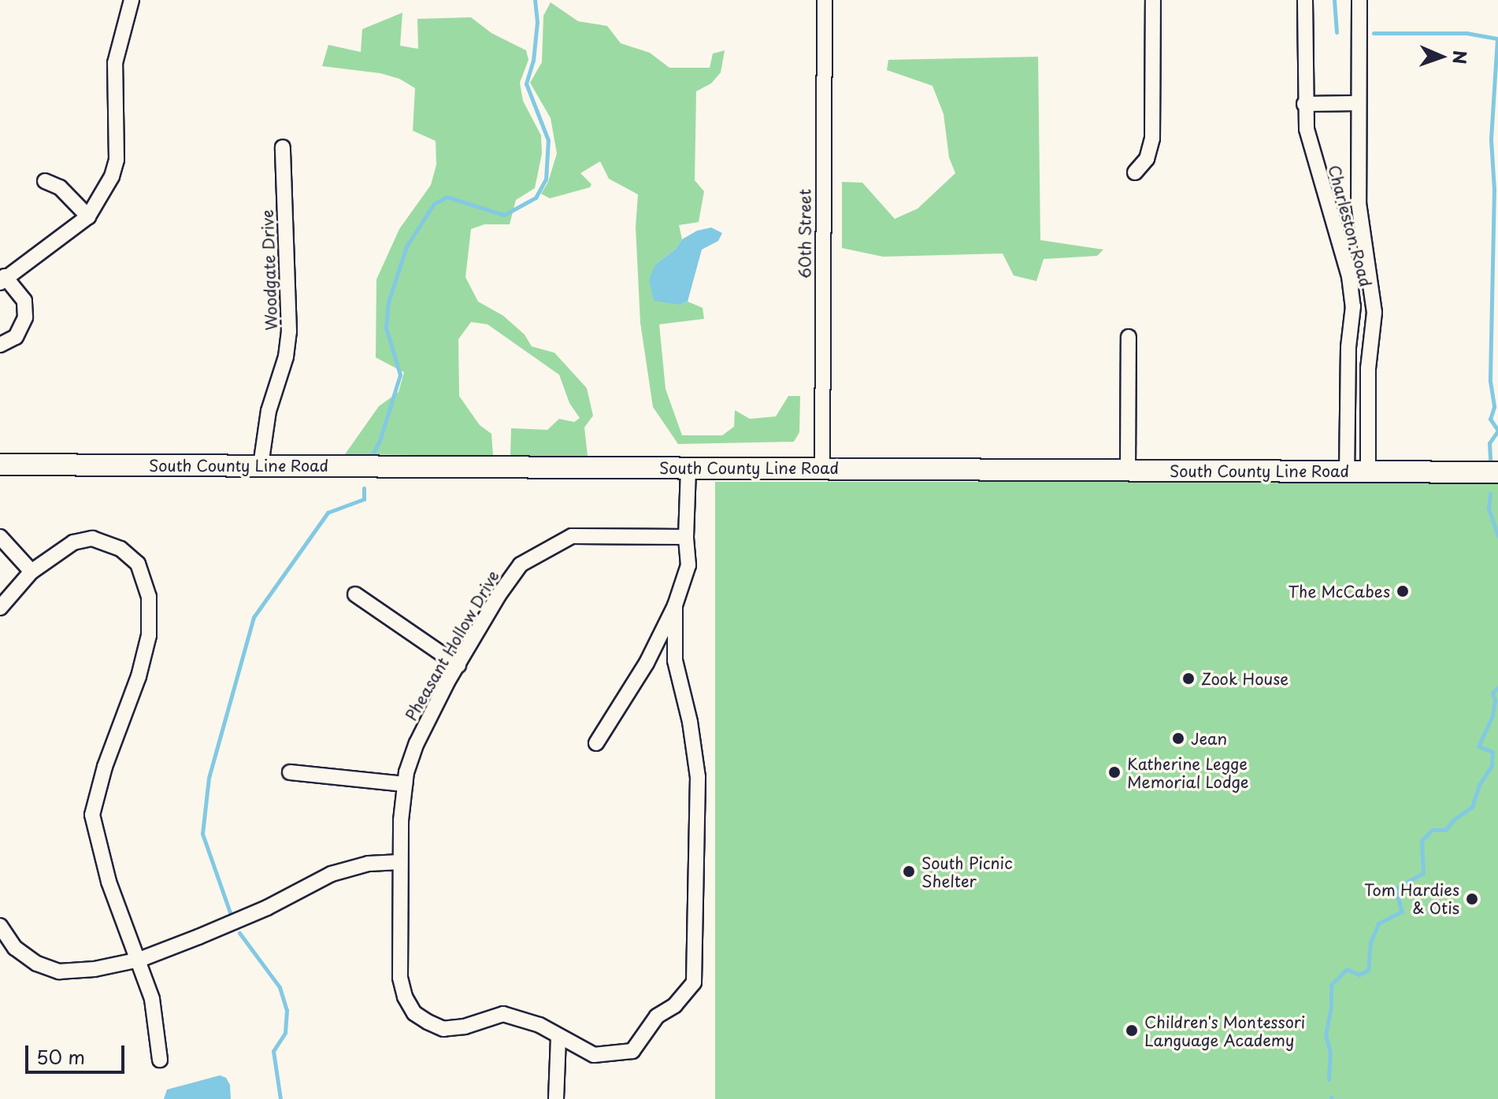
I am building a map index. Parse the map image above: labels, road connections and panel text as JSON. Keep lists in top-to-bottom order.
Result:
{
  "streets": {
    "main road": ["South County Line Road"],
    "street": [
      "Charleston Road",
      "60th Street",
      "Woodgate Drive",
      "Pheasant Hollow Drive"
    ]
  },
  "crossings": [
    ["Charleston Road", "South County Line Road"],
    ["60th Street", "South County Line Road"],
    ["Woodgate Drive", "South County Line Road"]
  ],
  "places": [
    "The McCabes",
    "Zook House",
    "Jean",
    "Katherine Legge Memorial Lodge",
    "South Picnic Shelter",
    "Tom Hardies & Otis",
    "Children's Montessori Language Academy"
  ],
  "scale_bar": "50 m",
  "north": "right"
}
